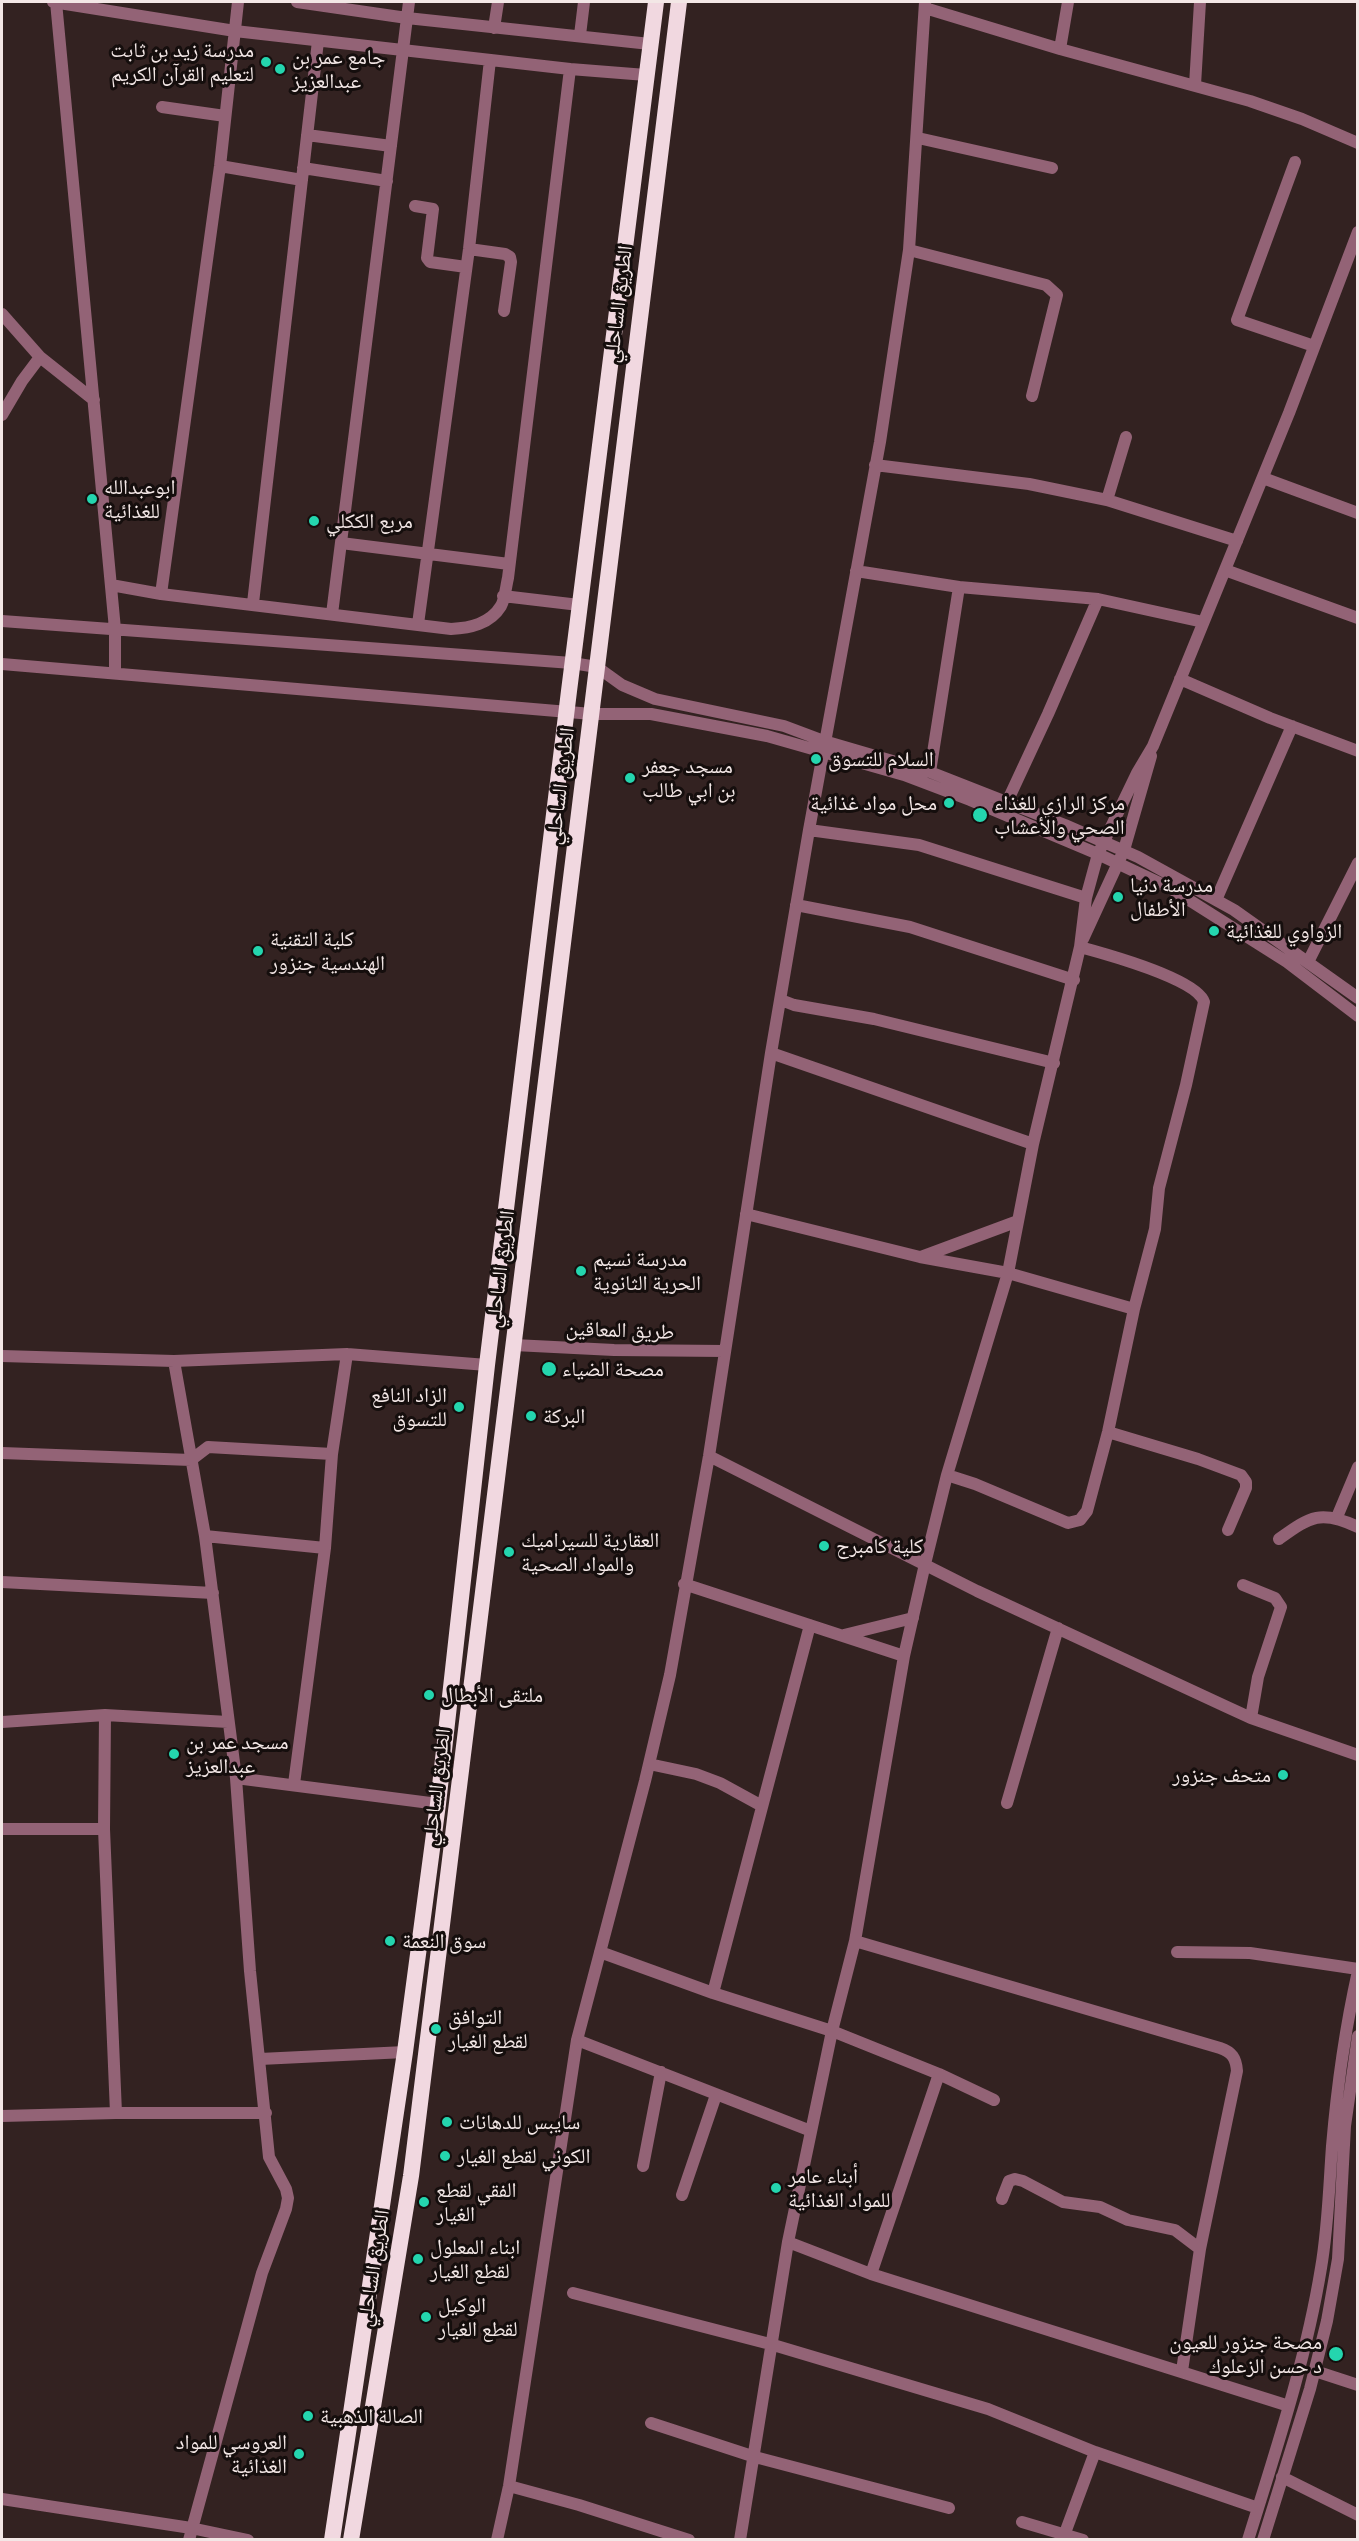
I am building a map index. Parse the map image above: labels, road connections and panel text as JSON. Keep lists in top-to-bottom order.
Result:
{
  "streets": {
    "highway": ["الطريق الساحلي"],
    "street": ["طريق المعاقين"]
  },
  "crossings": [
    ["الطريق الساحلي", "طريق المعاقين"]
  ],
  "places": [
    "مدرسة زيد بن ثابت لتعليم القرآن الكريم",
    "جامع عمر بن عبدالعزيز",
    "ابوعبدالله للغذائية",
    "مربع الككلي",
    "السلام للتسوق",
    "مسجد جعفر بن ابي طالب",
    "محل مواد غذائية",
    "مركز الرازي للغذاء الصحي والأعشاب",
    "مدرسة دنيا الأطفال",
    "الزواوي للغذائية",
    "كلية التقنية الهندسية جنزور",
    "مدرسة نسيم الحرية الثانوية",
    "مصحة الضياء",
    "الزاد النافع للتسوق",
    "البركة",
    "كلية كامبرج",
    "العقارية للسيراميك والمواد الصحية",
    "ملتقى الأبطال",
    "مسجد عمر بن عبدالعزيز",
    "متحف جنزور",
    "سوق النعمة",
    "التوافق لقطع الغيار",
    "سايبس للدهانات",
    "الكوني لقطع الغيار",
    "أبناء عامر للمواد الغذائية",
    "الفقي لقطع الغيار",
    "ابناء المعلول لقطع الغيار",
    "الوكيل لقطع الغيار",
    "مصحة جنزور للعيون د حسن الزعلوك",
    "الصالة الذهبية",
    "العروسي للمواد الغذائية"
  ]
}
